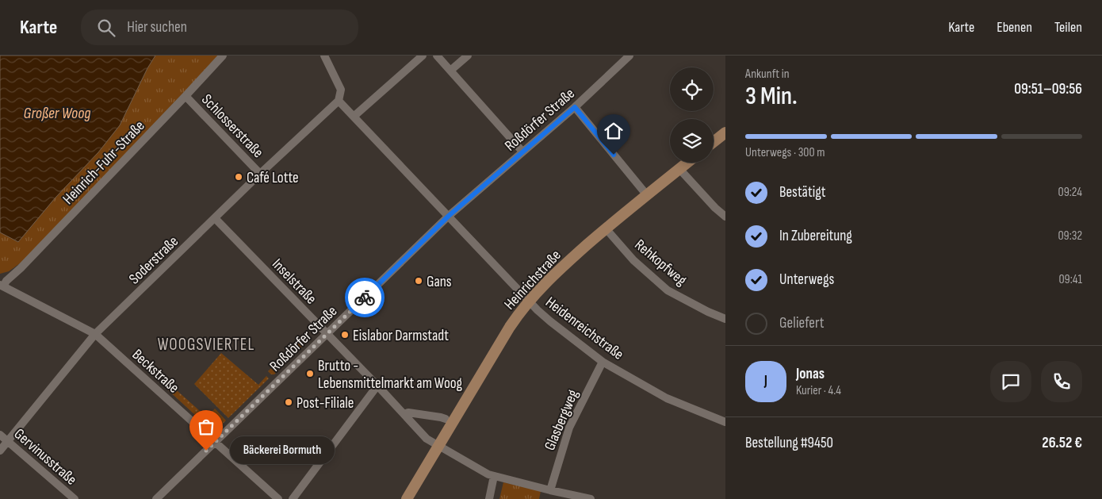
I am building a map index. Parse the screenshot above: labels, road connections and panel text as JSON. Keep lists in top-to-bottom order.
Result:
{
  "streets": {
    "main road": ["Heinrichstraße"],
    "street": [
      "Roßdörfer Straße",
      "Schlosserstraße",
      "Heinrich-Fuhr-Straße",
      "Soderstraße",
      "Rehkopfweg",
      "Inselstraße",
      "Heidenreichstraße",
      "Beckstraße",
      "Glasbergweg",
      "Gervinusstraße"
    ]
  },
  "crossings": [
    ["Roßdörfer Straße", "Inselstraße"],
    ["Roßdörfer Straße", "Heidenreichstraße"],
    ["Roßdörfer Straße", "Beckstraße"],
    ["Schlosserstraße", "Heinrich-Fuhr-Straße"],
    ["Schlosserstraße", "Soderstraße"],
    ["Heinrich-Fuhr-Straße", "Beckstraße"],
    ["Soderstraße", "Inselstraße"],
    ["Soderstraße", "Heidenreichstraße"],
    ["Soderstraße", "Beckstraße"],
    ["Soderstraße", "Gervinusstraße"],
    ["Rehkopfweg", "Heinrichstraße"],
    ["Heinrichstraße", "Inselstraße"],
    ["Heinrichstraße", "Heidenreichstraße"],
    ["Inselstraße", "Glasbergweg"],
    ["Heidenreichstraße", "Glasbergweg"]
  ],
  "districts": ["WOOGSVIERTEL"],
  "water": ["Großer Woog"],
  "places": [
    "Café Lotte",
    "Gans",
    "Eislabor Darmstadt",
    "Brutto - Lebensmittelmarkt am Woog",
    "Post-Filiale",
    "Bäckerei Bormuth"
  ],
  "page": {
    "header": "Karte",
    "search": "Hier suchen",
    "nav": ["Karte", "Ebenen", "Teilen"],
    "heading": ["3 Min.", "Ankunft in", "09:51–09:56"],
    "panel": [
      "Jonas",
      "Kurier · 4.4",
      "Bestellung #9450",
      "26.52 €"
    ],
    "bar": "Unterwegs · 300 m",
    "list": [
      ["Bestätigt", "09:24"],
      ["In Zubereitung", "09:32"],
      ["Unterwegs", "09:41"],
      "Geliefert"
    ],
    "round": "J",
    "bubble": "Bäckerei Bormuth"
  }
}
